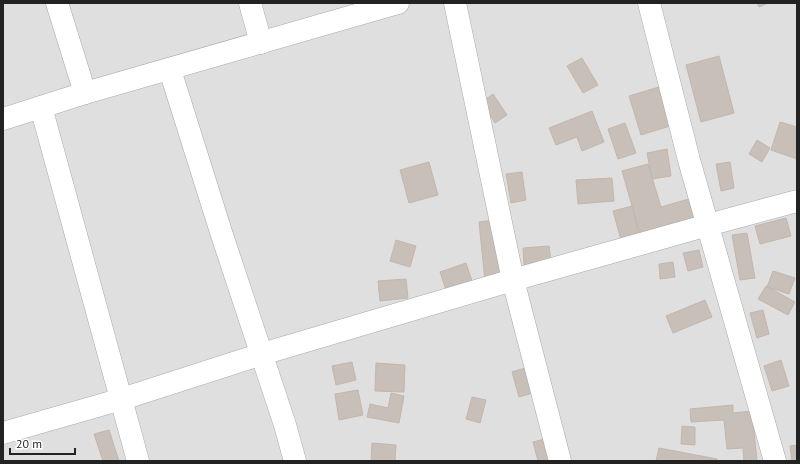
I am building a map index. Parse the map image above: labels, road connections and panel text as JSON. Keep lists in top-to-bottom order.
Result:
{
  "scale_bar": "20 m"
}
